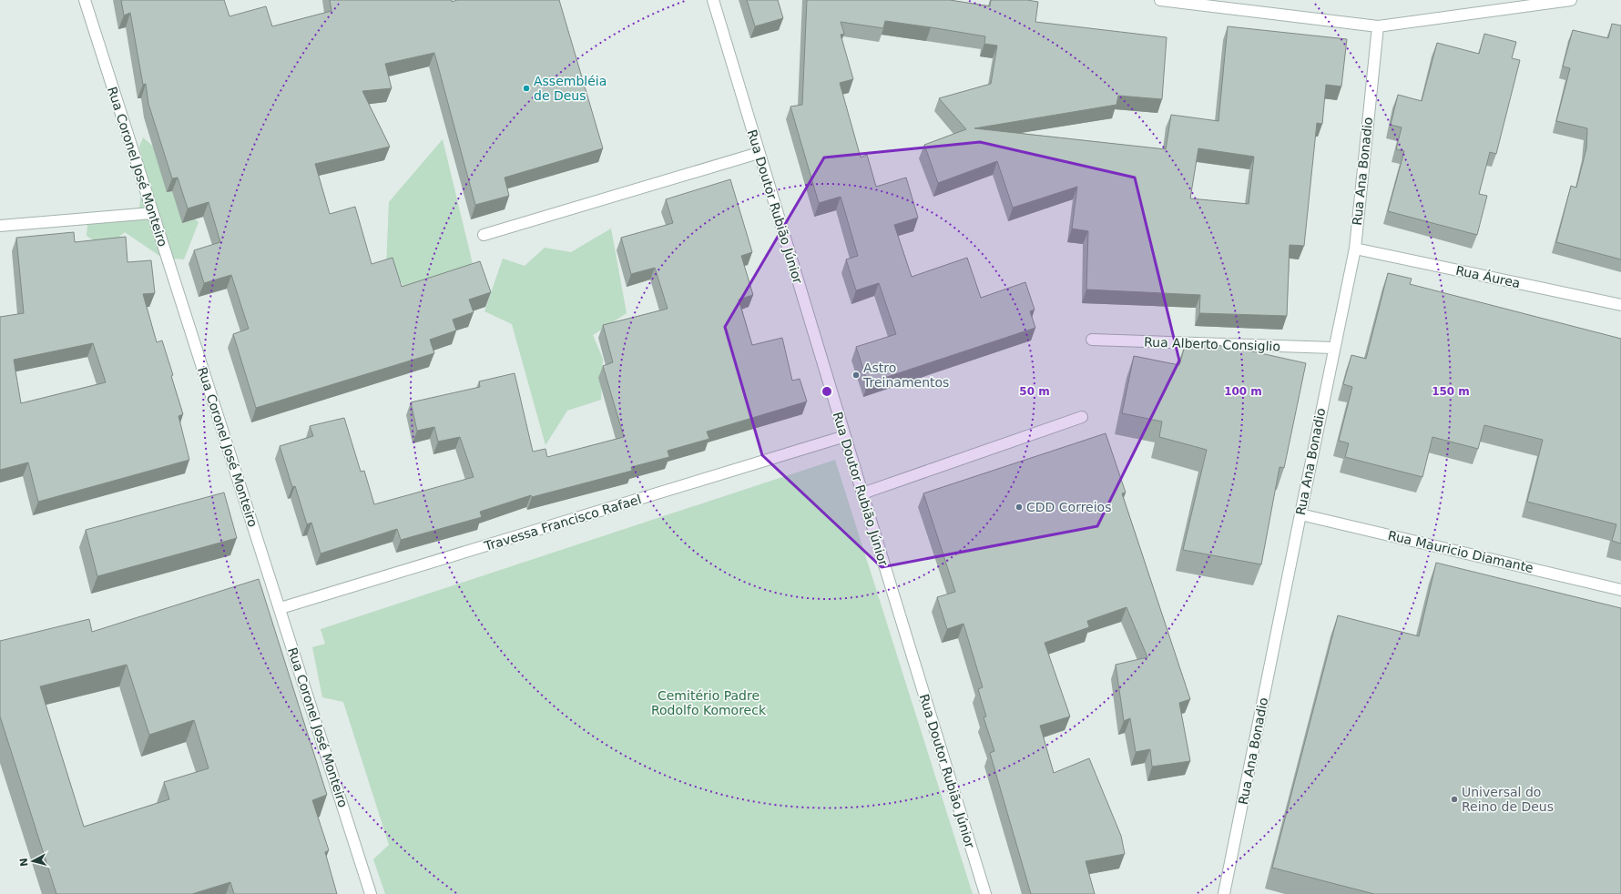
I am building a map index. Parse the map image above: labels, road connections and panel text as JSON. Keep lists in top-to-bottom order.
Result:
{
  "streets": {
    "street": [
      "Rua Coronel José Monteiro",
      "Rua Ana Bonadio",
      "Rua Doutor Rubião Júnior",
      "Rua Áurea",
      "Rua Alberto Consiglio",
      "Travessa Francisco Rafael",
      "Rua Mauricio Diamante"
    ]
  },
  "crossings": [
    ["Rua Coronel José Monteiro", "Travessa Francisco Rafael"],
    ["Rua Ana Bonadio", "Rua Áurea"],
    ["Rua Ana Bonadio", "Rua Alberto Consiglio"],
    ["Rua Ana Bonadio", "Rua Mauricio Diamante"],
    ["Rua Doutor Rubião Júnior", "Travessa Francisco Rafael"]
  ],
  "parks": ["Cemitério Padre Rodolfo Komoreck"],
  "places": [
    "Assembléia de Deus",
    "Astro Treinamentos",
    "CDD Correios",
    "Universal do Reino de Deus"
  ],
  "north": "left",
  "rings": ["50 m", "100 m", "150 m"]
}
